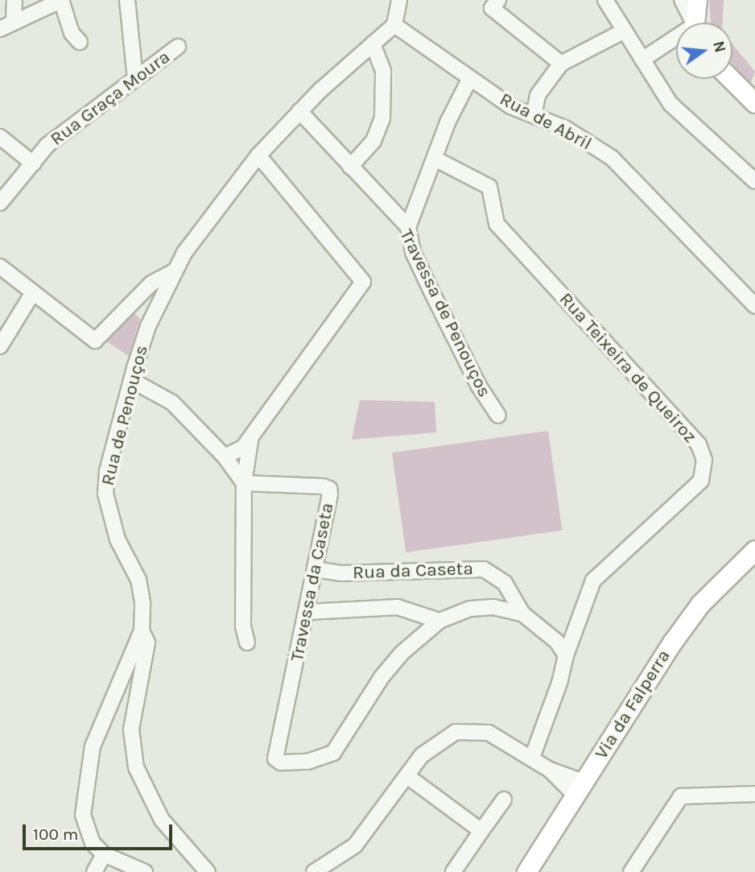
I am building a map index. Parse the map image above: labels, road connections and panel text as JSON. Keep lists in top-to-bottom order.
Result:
{
  "streets": {
    "main road": ["Via da Falperra"],
    "street": [
      "Rua Graça Moura",
      "Rua de Abril",
      "Travessa de Penouços",
      "Rua Teixeira de Queiroz",
      "Rua de Penouços",
      "Rua da Caseta",
      "Travessa da Caseta"
    ]
  },
  "crossings": [
    ["Rua de Abril", "Rua de Penouços"],
    ["Travessa de Penouços", "Rua de Penouços"],
    ["Rua da Caseta", "Travessa da Caseta"]
  ],
  "scale_bar": "100 m",
  "north": "right"
}
